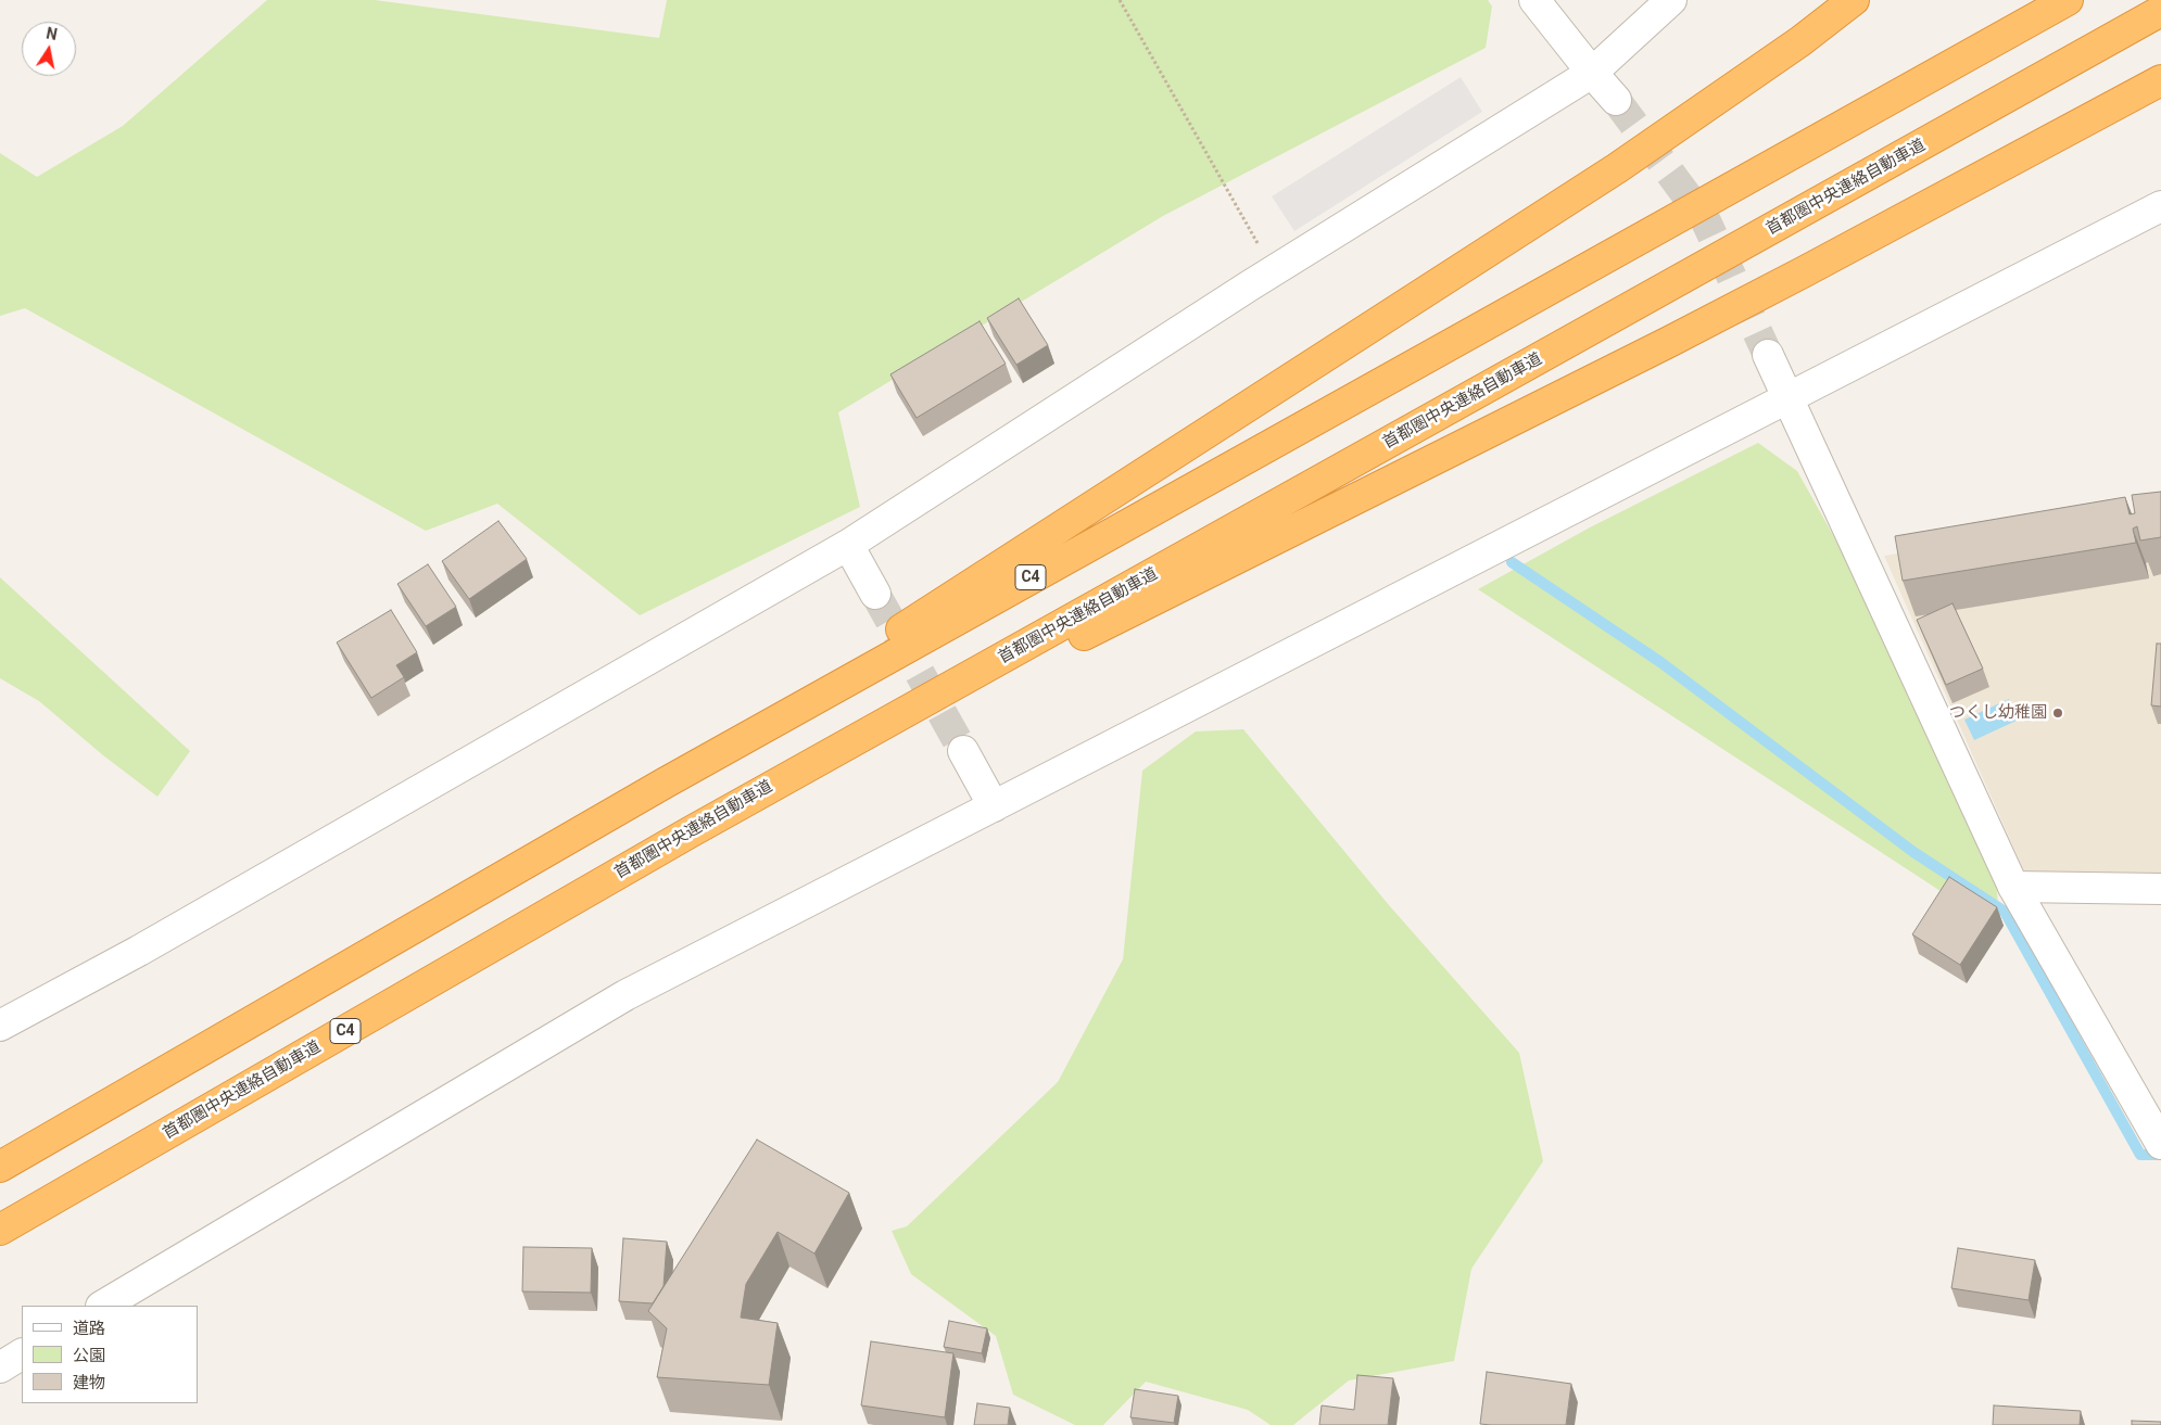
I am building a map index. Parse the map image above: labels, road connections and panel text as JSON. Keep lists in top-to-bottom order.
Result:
{
  "streets": {
    "highway": ["首都圏中央連絡自動車道", "C4"]
  },
  "places": ["つくし幼稚園"],
  "legend": ["道路", "公園", "建物"],
  "north": "top"
}
